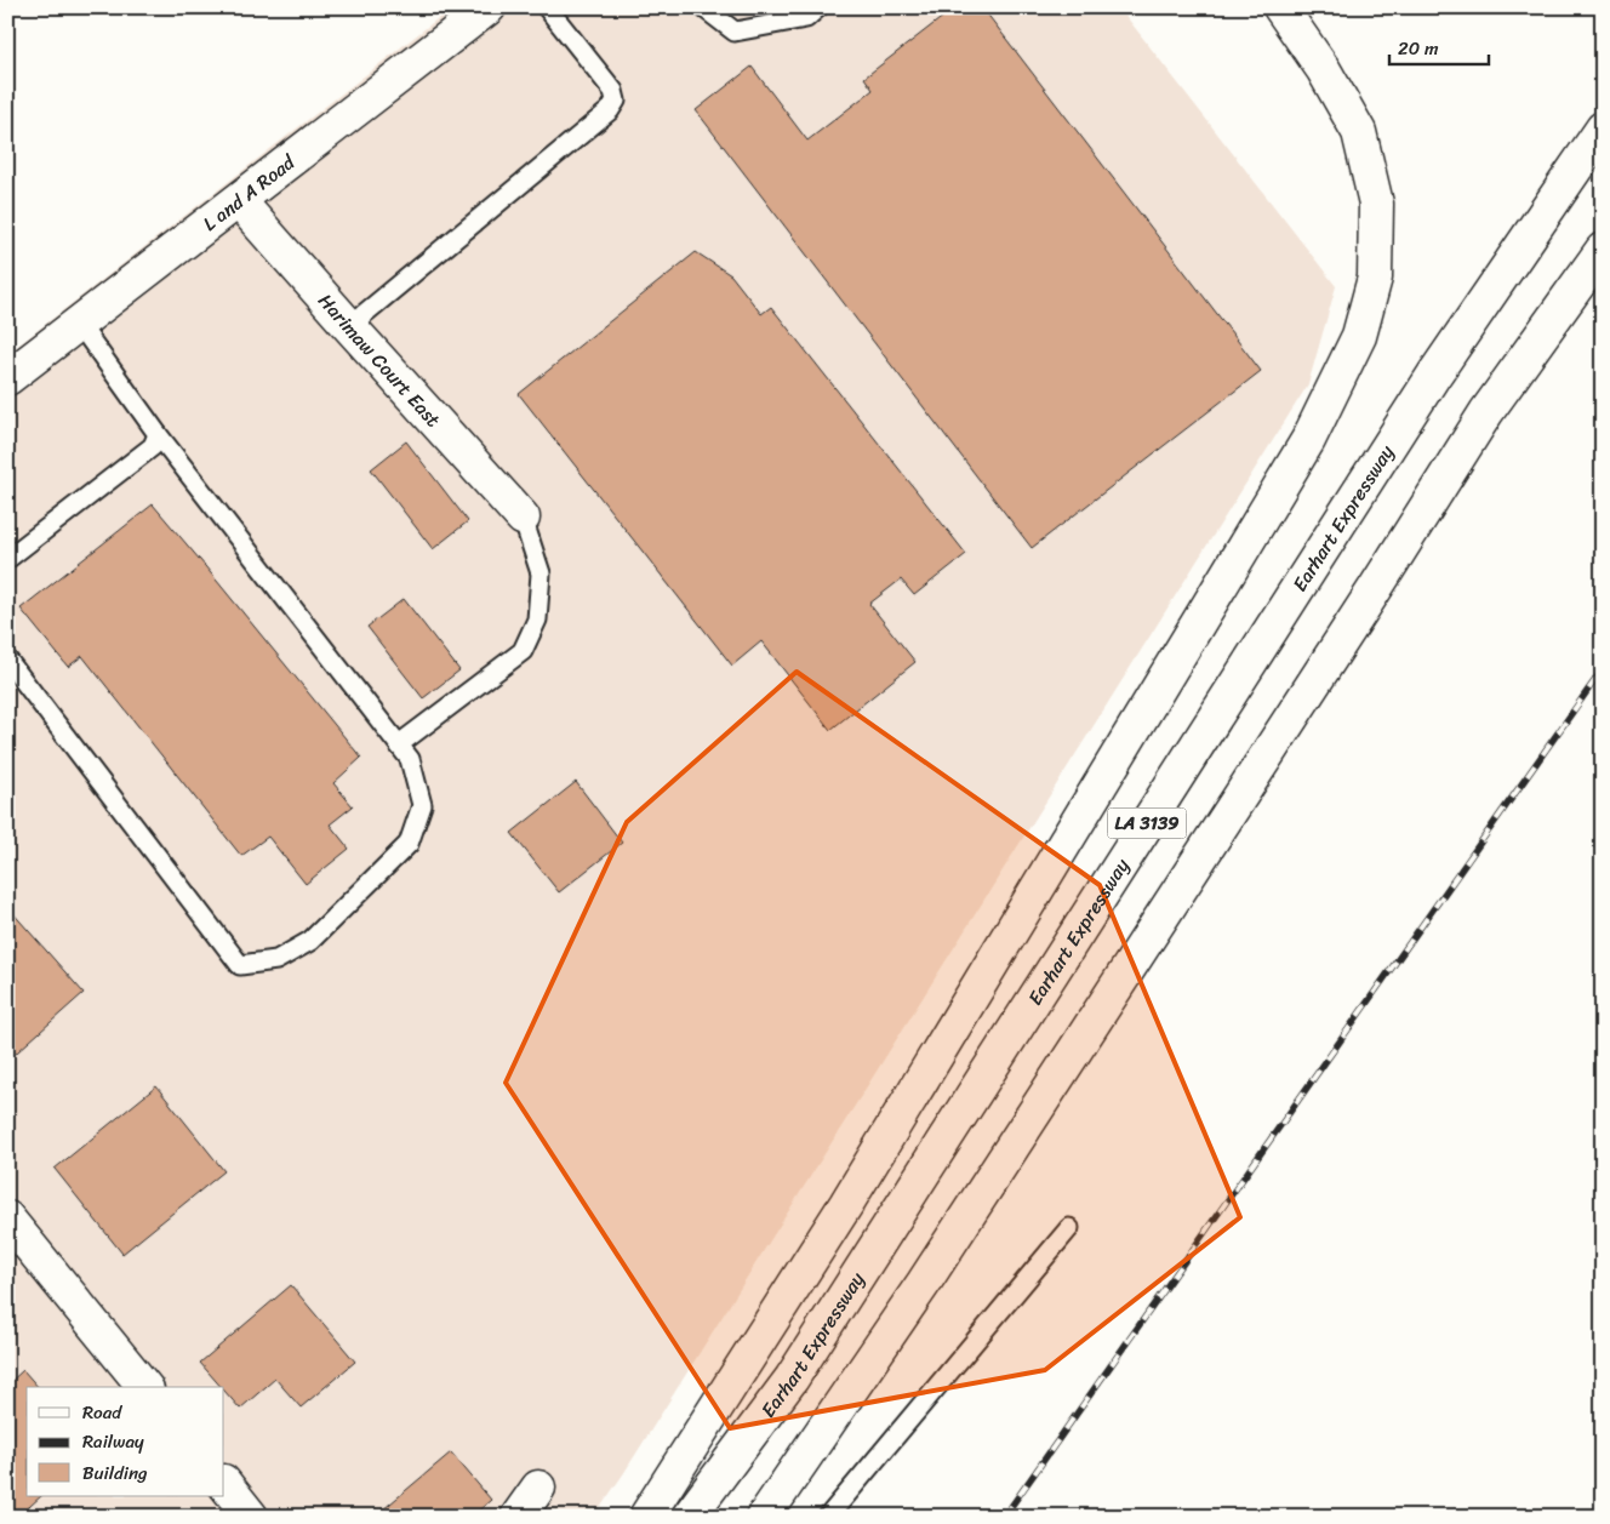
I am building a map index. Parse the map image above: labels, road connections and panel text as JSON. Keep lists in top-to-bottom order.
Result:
{
  "streets": {
    "main road": [
      "L and A Road",
      "Harimaw Court East",
      "Earhart Expressway",
      "LA 3139"
    ]
  },
  "crossings": [
    ["L and A Road", "Harimaw Court East"]
  ],
  "legend": ["Road", "Railway", "Building"],
  "scale_bar": "20 m"
}
